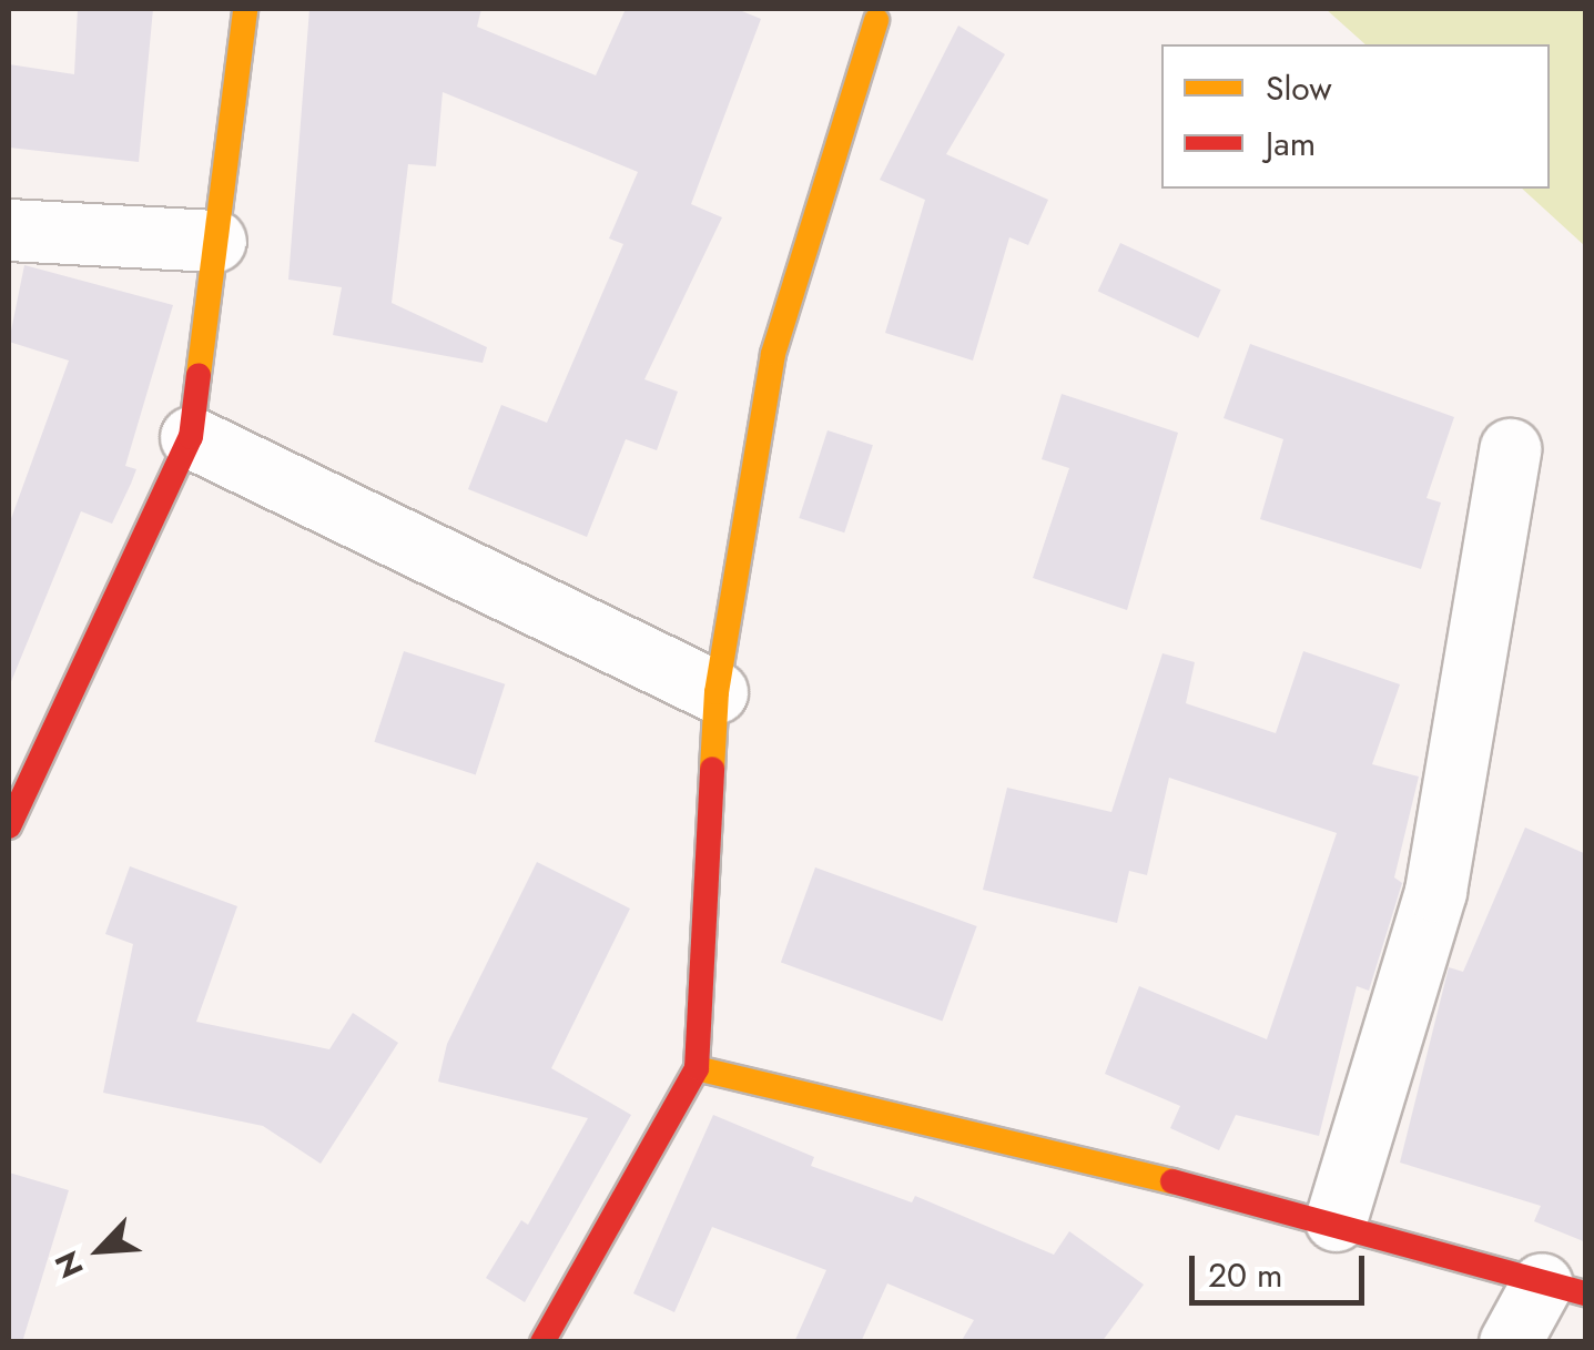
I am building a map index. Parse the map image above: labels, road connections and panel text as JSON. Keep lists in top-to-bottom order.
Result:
{
  "legend": ["Slow", "Jam"],
  "scale_bar": "20 m",
  "north": "bottom left"
}
